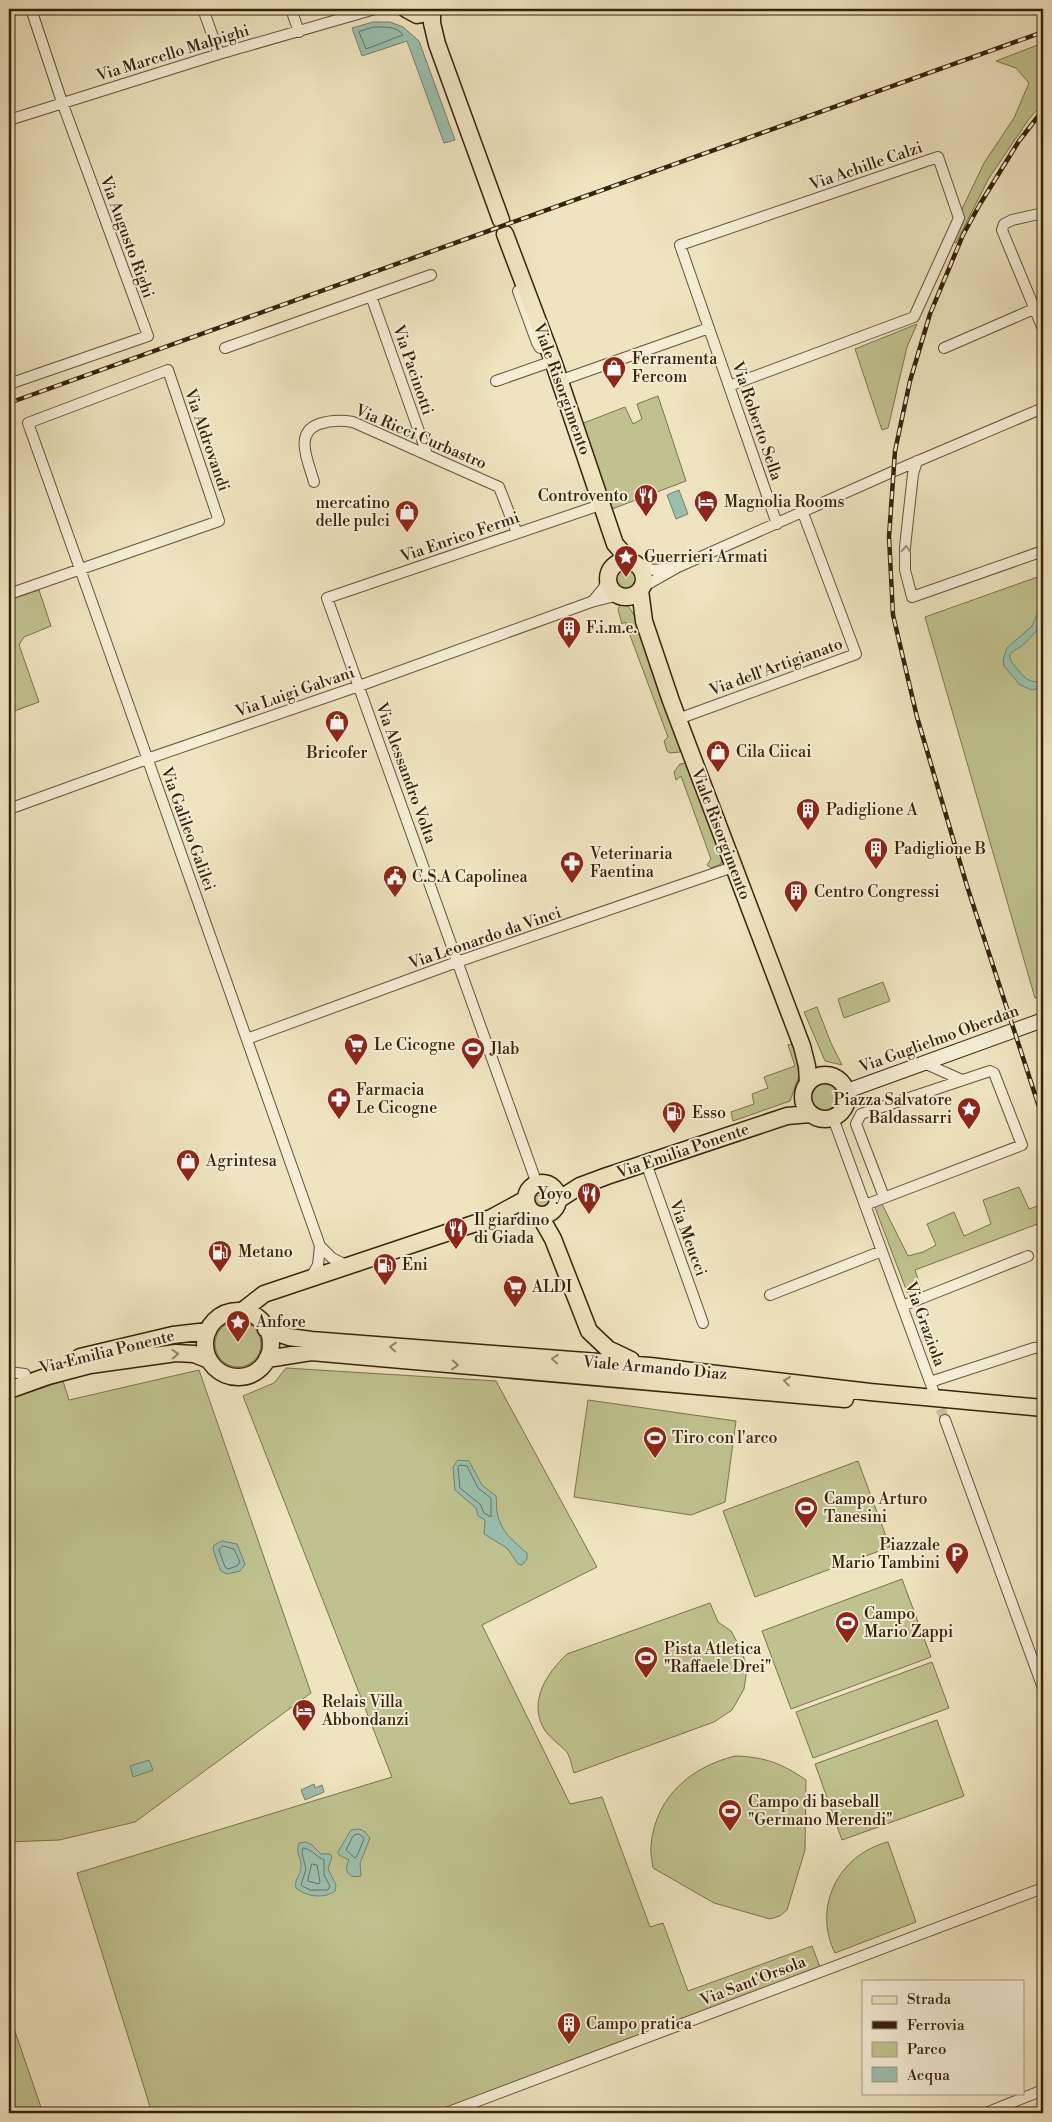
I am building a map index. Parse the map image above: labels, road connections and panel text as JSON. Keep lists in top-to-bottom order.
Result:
{
  "streets": {
    "main road": [
      "Viale Risorgimento",
      "Via Guglielmo Oberdan",
      "Via Emilia Ponente",
      "Viale Armando Diaz"
    ],
    "street": [
      "Via Marcello Malpighi",
      "Via Achille Calzi",
      "Via Augusto Righi",
      "Via Pacinotti",
      "Via Roberto Sella",
      "Via Ricci Curbastro",
      "Via Aldrovandi",
      "Via Enrico Fermi",
      "Via dell'Artigianato",
      "Via Luigi Galvani",
      "Via Alessandro Volta",
      "Via Galileo Galilei",
      "Via Leonardo da Vinci",
      "Via Meucci",
      "Via Graziola",
      "Via Sant'Orsola"
    ]
  },
  "crossings": [
    ["Via Marcello Malpighi", "Via Augusto Righi"],
    ["Via Achille Calzi", "Via Roberto Sella"],
    ["Via Pacinotti", "Via Ricci Curbastro"],
    ["Viale Risorgimento", "Via Enrico Fermi"],
    ["Viale Risorgimento", "Via dell'Artigianato"],
    ["Viale Risorgimento", "Via Luigi Galvani"],
    ["Viale Risorgimento", "Via Leonardo da Vinci"],
    ["Viale Risorgimento", "Via Guglielmo Oberdan"],
    ["Viale Risorgimento", "Via Emilia Ponente"],
    ["Viale Risorgimento", "Via Graziola"],
    ["Via Ricci Curbastro", "Via Enrico Fermi"],
    ["Via Aldrovandi", "Via Galileo Galilei"],
    ["Via Enrico Fermi", "Via Alessandro Volta"],
    ["Via Luigi Galvani", "Via Alessandro Volta"],
    ["Via Luigi Galvani", "Via Galileo Galilei"],
    ["Via Alessandro Volta", "Via Leonardo da Vinci"],
    ["Via Galileo Galilei", "Via Leonardo da Vinci"],
    ["Via Guglielmo Oberdan", "Via Emilia Ponente"],
    ["Via Guglielmo Oberdan", "Via Graziola"],
    ["Via Emilia Ponente", "Via Meucci"],
    ["Via Emilia Ponente", "Via Graziola"],
    ["Via Emilia Ponente", "Viale Armando Diaz"]
  ],
  "places": {
    "shop": [
      "Ferramenta Fercom",
      "mercatino delle pulci",
      "Bricofer",
      "Cila Ciicai",
      "Agrintesa"
    ],
    "restaurant": ["Controvento", "Yoyo", "Il giardino di Giada"],
    "hotel": ["Magnolia Rooms", "Relais Villa Abbondanzi"],
    "place": ["Guerrieri Armati", "Piazza Salvatore Baldassarri", "Anfore"],
    "building": [
      "F.i.m.e.",
      "Padiglione A",
      "Padiglione B",
      "Centro Congressi",
      "Campo pratica"
    ],
    "pharmacy": ["Veterinaria Faentina", "Farmacia Le Cicogne"],
    "public building": ["C.S.A Capolinea"],
    "supermarket": ["Le Cicogne", "ALDI"],
    "sports": [
      "Jlab",
      "Tiro con l'arco",
      "Campo Arturo Tanesini",
      "Campo Mario Zappi",
      "Pista Atletica \"Raffaele Drei\"",
      "Campo di baseball \"Germano Merendi\""
    ],
    "fuel station": ["Esso", "Metano", "Eni"],
    "parking": ["Piazzale Mario Tambini"]
  },
  "legend": [
    "Strada",
    "Ferrovia",
    "Parco",
    "Acqua"
  ]
}
